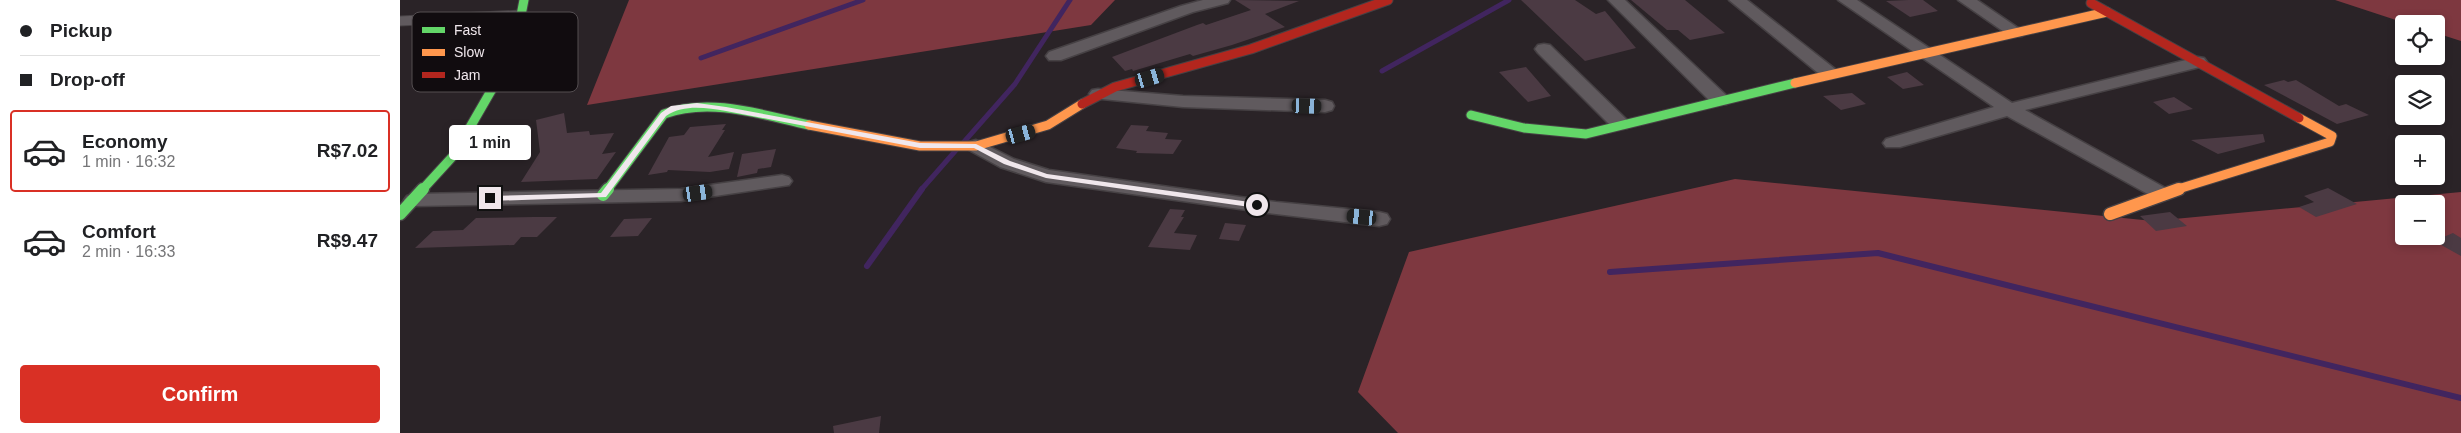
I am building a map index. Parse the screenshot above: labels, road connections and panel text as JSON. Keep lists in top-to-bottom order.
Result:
{
  "legend": ["Fast", "Slow", "Jam"],
  "page": {
    "banner": ["Pickup", "Drop-off"],
    "map_buttons": ["+", "−"],
    "list": [
      {
        "name": "Economy",
        "note": "1 min · 16:32",
        "value": "R$7.02"
      },
      {
        "name": "Comfort",
        "note": "2 min · 16:33",
        "value": "R$9.47"
      }
    ],
    "bubble": "1 min",
    "buttons": "Confirm"
  }
}
